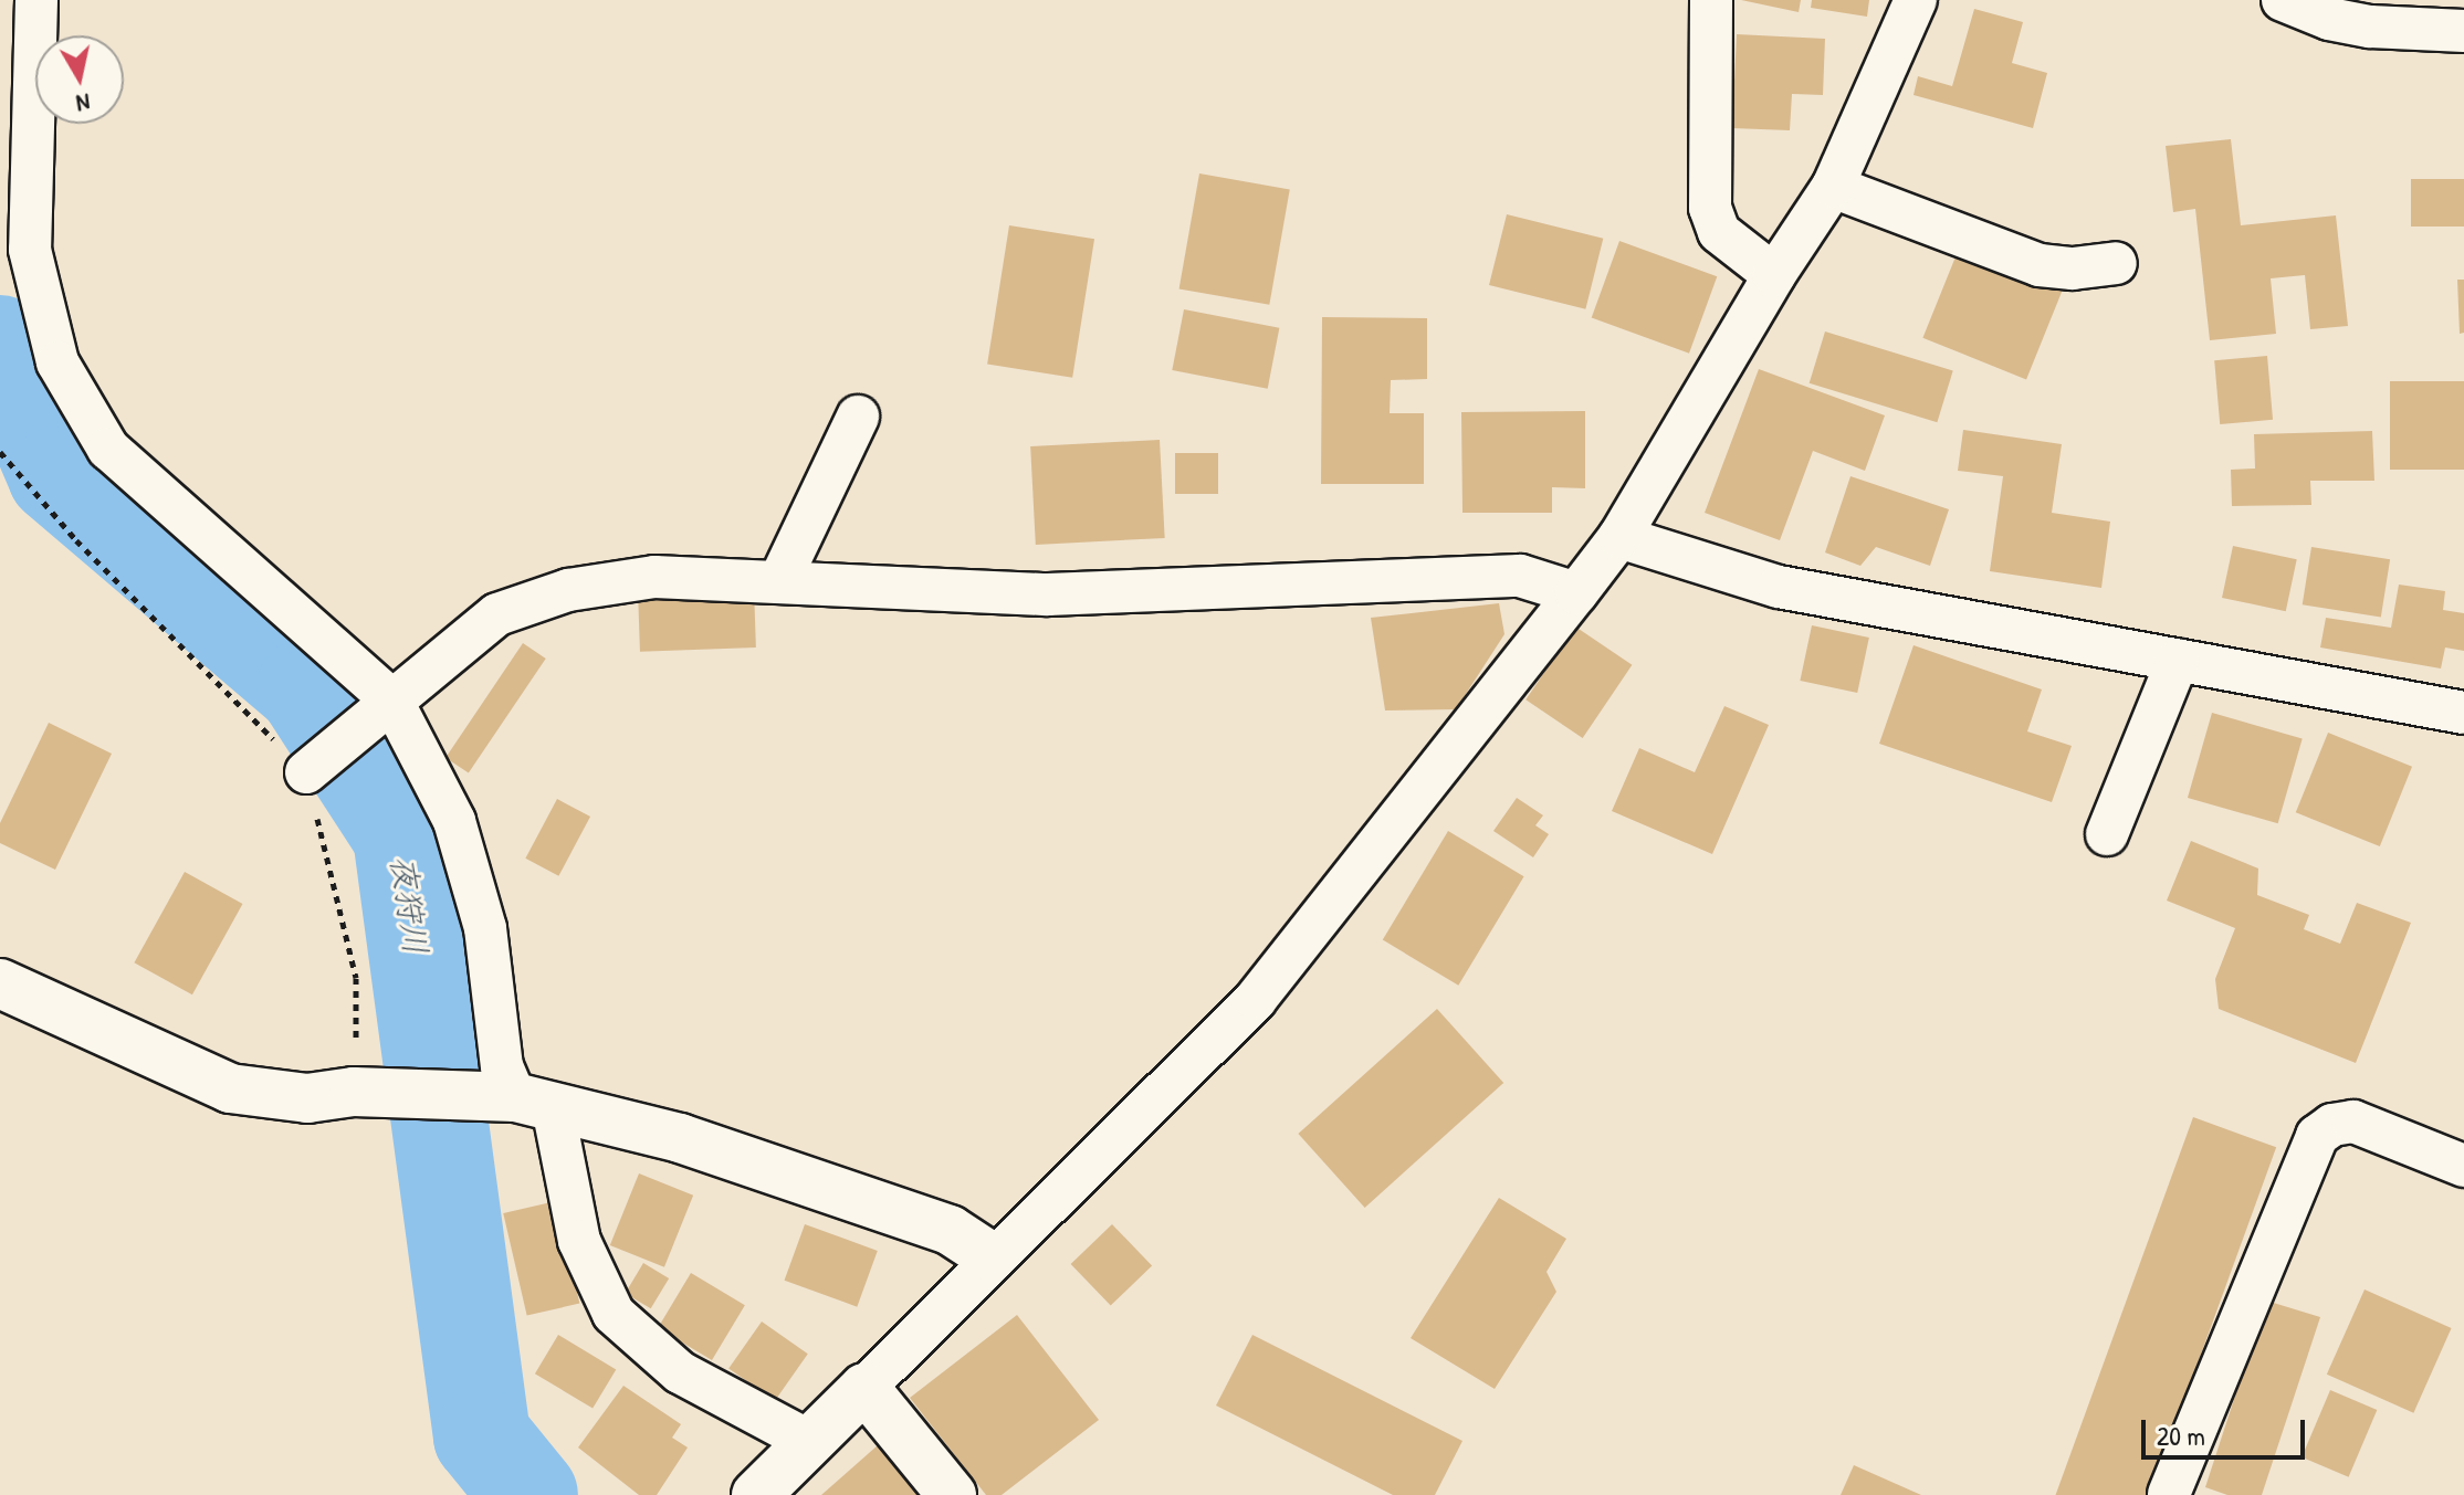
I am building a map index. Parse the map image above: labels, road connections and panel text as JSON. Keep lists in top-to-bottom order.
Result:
{
  "water": ["夜狩川"],
  "scale_bar": "20 m",
  "north": "bottom"
}
